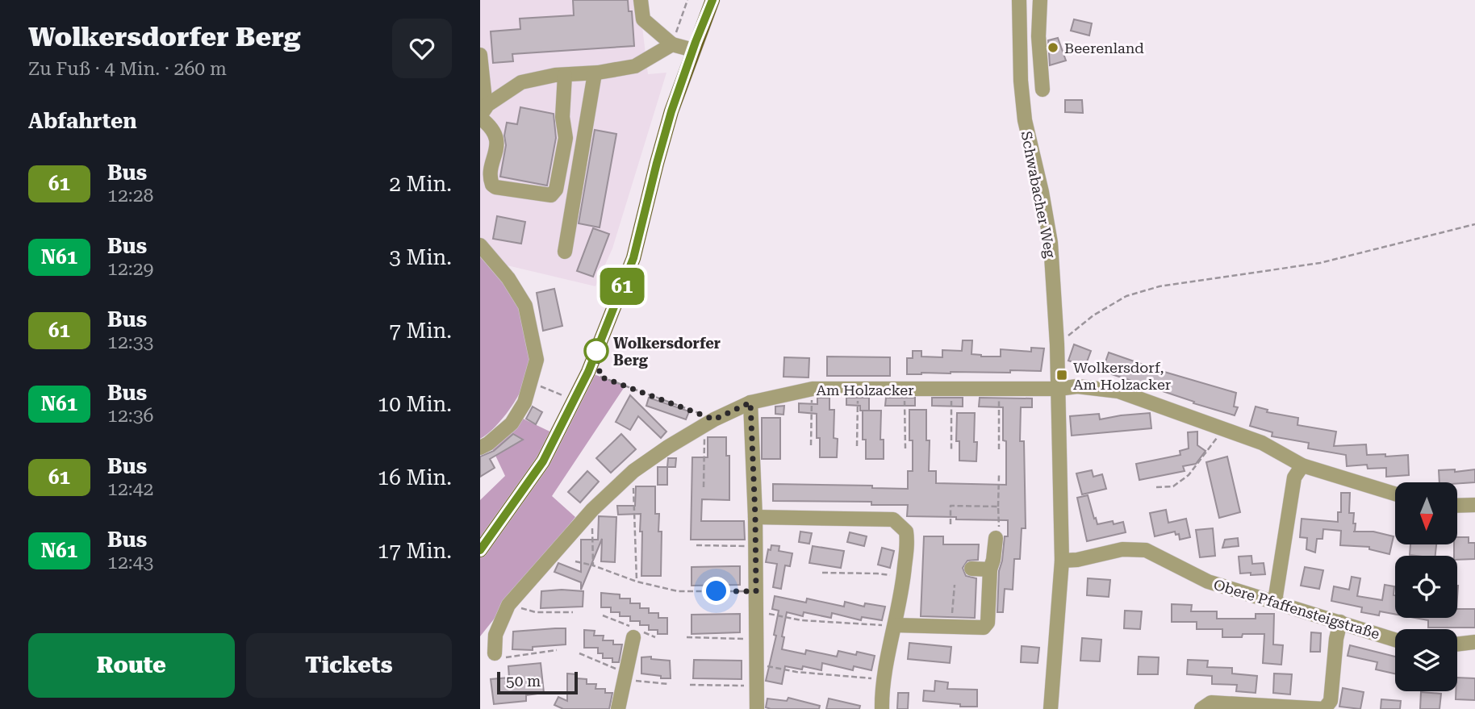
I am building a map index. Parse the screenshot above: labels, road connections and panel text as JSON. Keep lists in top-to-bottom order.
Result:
{
  "streets": {
    "street": ["Schwabacher Weg", "Am Holzacker", "Obere Pfaffensteigstraße"]
  },
  "crossings": [
    ["Schwabacher Weg", "Am Holzacker"]
  ],
  "places": {
    "other": ["Beerenland", "Wolkersdorfer Berg"],
    "transit": ["Wolkersdorf, Am Holzacker"]
  },
  "lines": ["bus line 61"],
  "scale_bar": "50 m",
  "north": "bottom",
  "page": {
    "heading": [
      ["Wolkersdorfer Berg", "Zu Fuß · 4 Min. · 260 m"],
      "Abfahrten"
    ],
    "on_map": "61",
    "list": [
      {
        "mark": "61",
        "name": "Bus",
        "note": "12:28",
        "value": "2 Min."
      },
      {
        "mark": "N61",
        "name": "Bus",
        "note": "12:29",
        "value": "3 Min."
      },
      {
        "mark": "61",
        "name": "Bus",
        "note": "12:33",
        "value": "7 Min."
      },
      {
        "mark": "N61",
        "name": "Bus",
        "note": "12:36",
        "value": "10 Min."
      },
      {
        "mark": "61",
        "name": "Bus",
        "note": "12:42",
        "value": "16 Min."
      },
      {
        "mark": "N61",
        "name": "Bus",
        "note": "12:43",
        "value": "17 Min."
      }
    ],
    "buttons": ["Route", "Tickets"],
    "scale": "50 m"
  }
}
